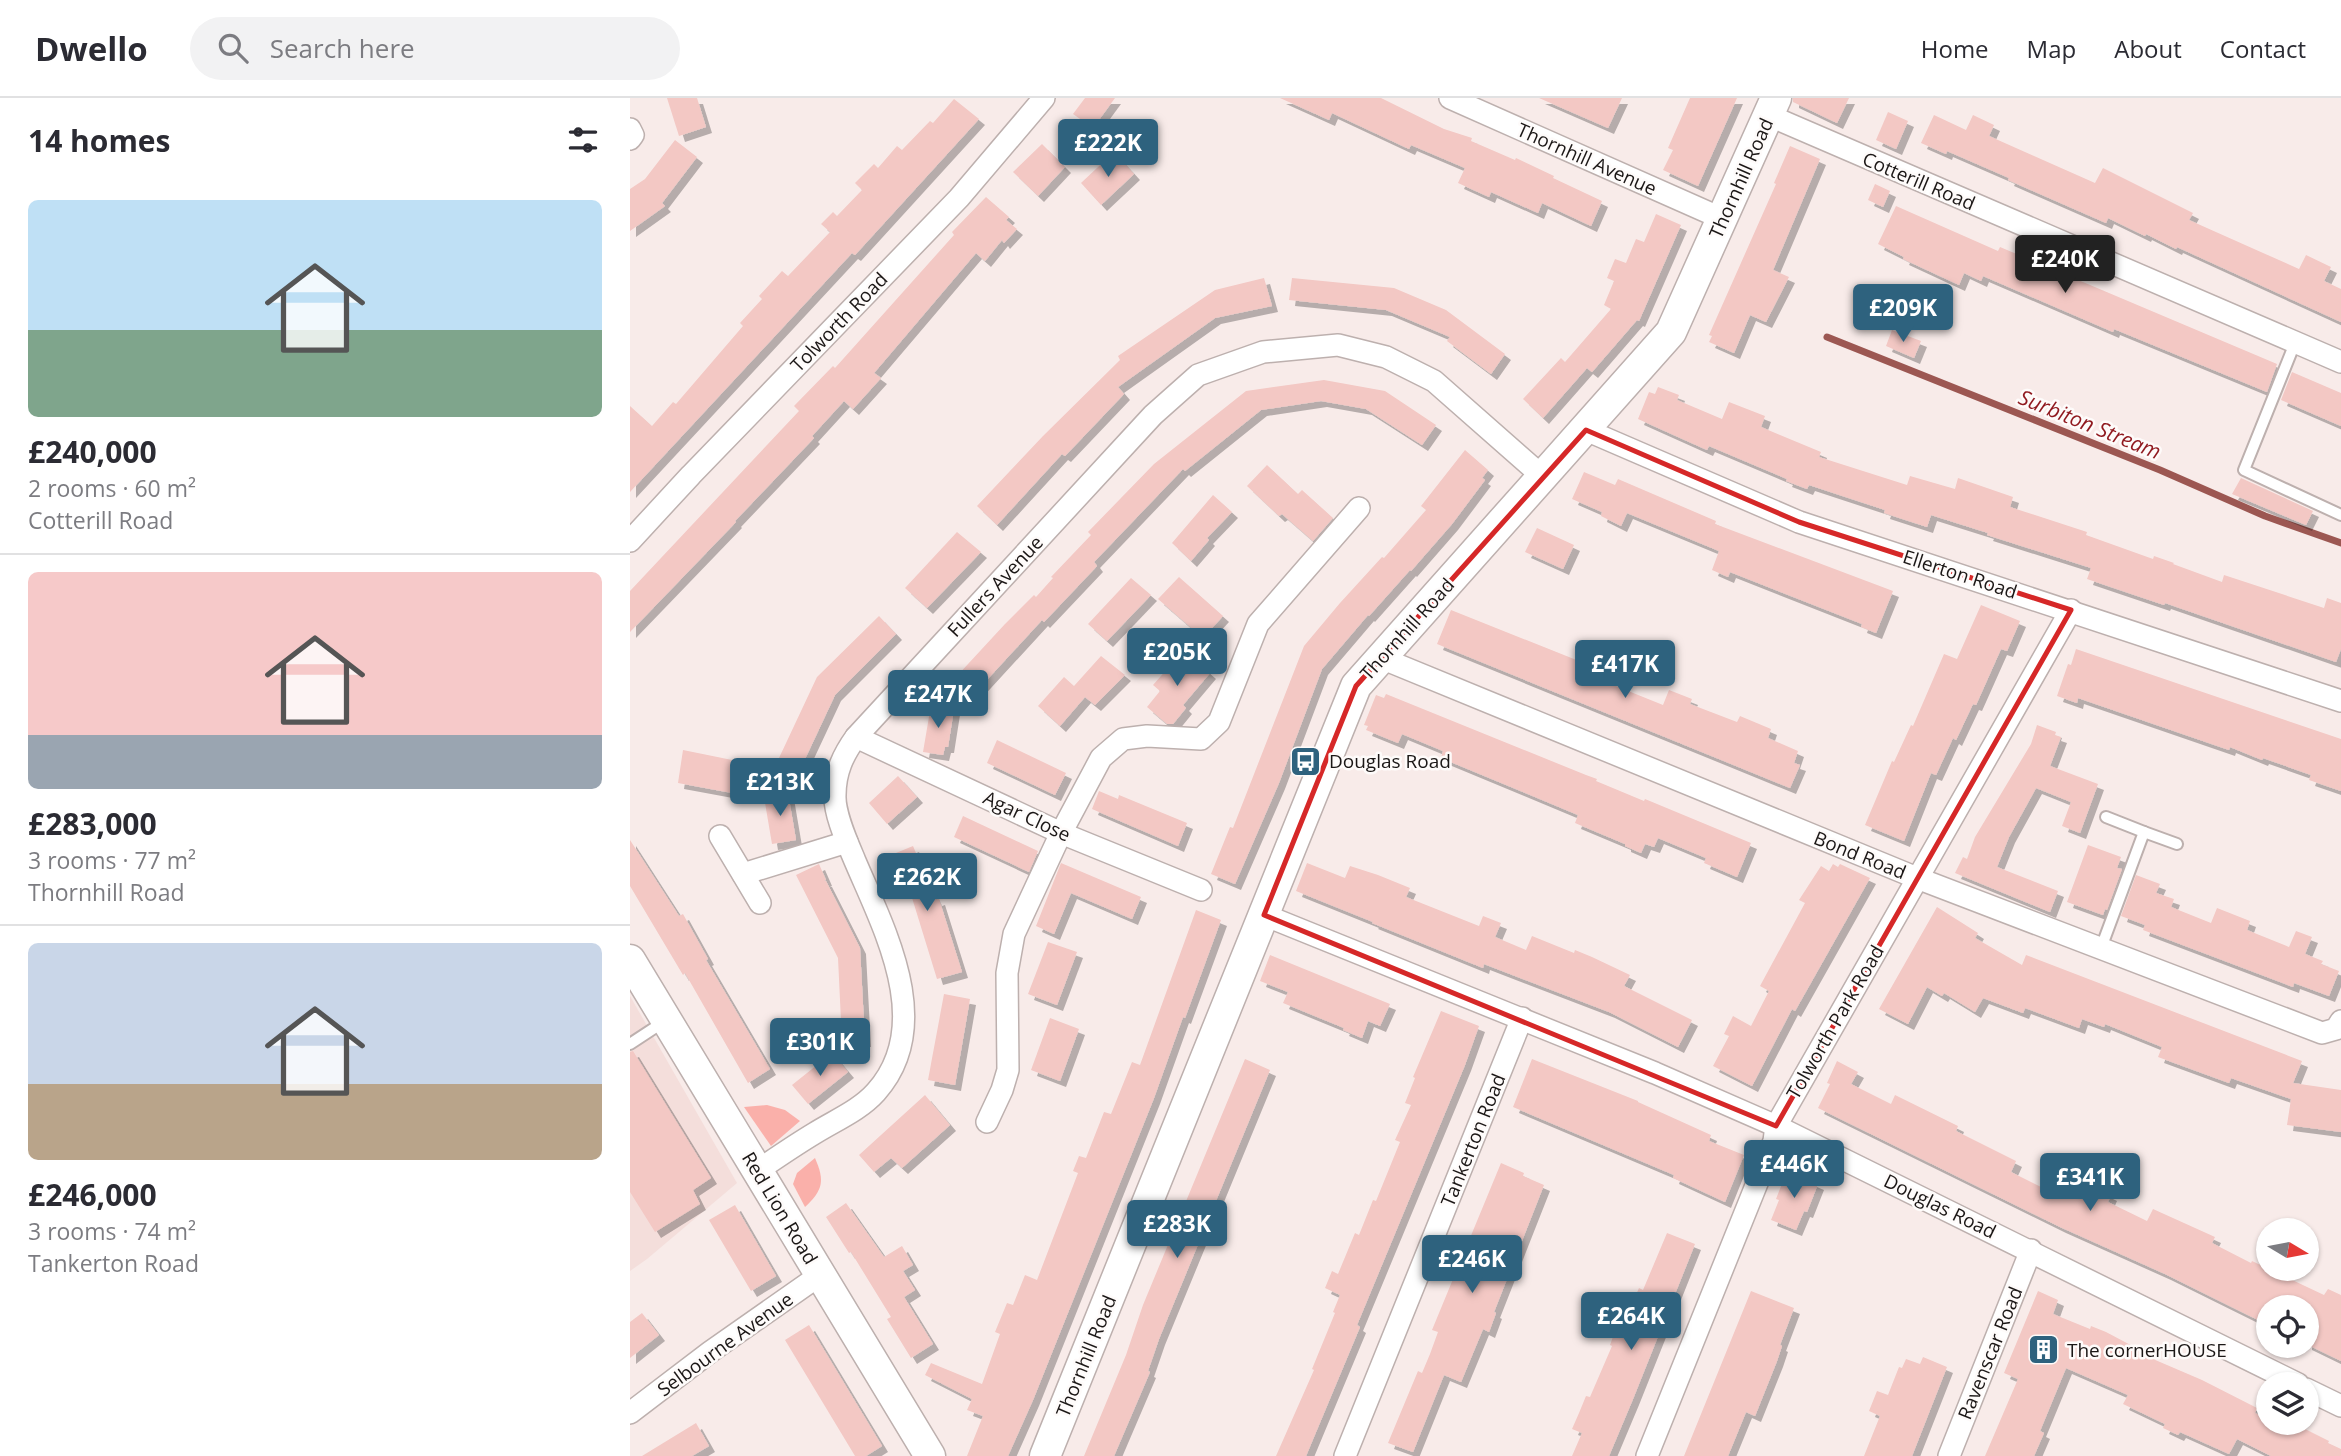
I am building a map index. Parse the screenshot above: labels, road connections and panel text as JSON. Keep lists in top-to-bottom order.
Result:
{
  "streets": {
    "street": [
      "Thornhill Avenue",
      "Thornhill Road",
      "Cotterill Road",
      "Tolworth Road",
      "Ellerton Road",
      "Fullers Avenue",
      "Agar Close",
      "Bond Road",
      "Tolworth Park Road",
      "Tankerton Road",
      "Douglas Road",
      "Red Lion Road",
      "Selbourne Avenue",
      "Ravenscar Road"
    ]
  },
  "crossings": [
    ["Thornhill Avenue", "Thornhill Road"],
    ["Thornhill Road", "Cotterill Road"],
    ["Thornhill Road", "Ellerton Road"],
    ["Thornhill Road", "Fullers Avenue"],
    ["Thornhill Road", "Bond Road"],
    ["Thornhill Road", "Douglas Road"],
    ["Ellerton Road", "Tolworth Park Road"],
    ["Fullers Avenue", "Agar Close"],
    ["Fullers Avenue", "Red Lion Road"],
    ["Bond Road", "Tolworth Park Road"],
    ["Tolworth Park Road", "Douglas Road"],
    ["Tankerton Road", "Douglas Road"],
    ["Douglas Road", "Ravenscar Road"],
    ["Red Lion Road", "Selbourne Avenue"]
  ],
  "water": ["Surbiton Stream"],
  "places": {
    "bus stop": ["Douglas Road"],
    "building": ["The cornerHOUSE"]
  },
  "north": "right",
  "page": {
    "header": "Dwello",
    "search": "Search here",
    "nav": [
      "Home",
      "Map",
      "About",
      "Contact"
    ],
    "heading": "14 homes",
    "price": [
      "£222K",
      "£240K",
      "£209K",
      "£205K",
      "£417K",
      "£247K",
      "£213K",
      "£262K",
      "£301K",
      "£446K",
      "£341K",
      "£283K",
      "£246K",
      "£264K"
    ],
    "list": [
      {
        "name": "£240,000",
        "note": "2 rooms · 60 m² · Cotterill Road"
      },
      {
        "name": "£283,000",
        "note": "3 rooms · 77 m² · Thornhill Road"
      },
      {
        "name": "£246,000",
        "note": "3 rooms · 74 m² · Tankerton Road"
      }
    ]
  }
}
